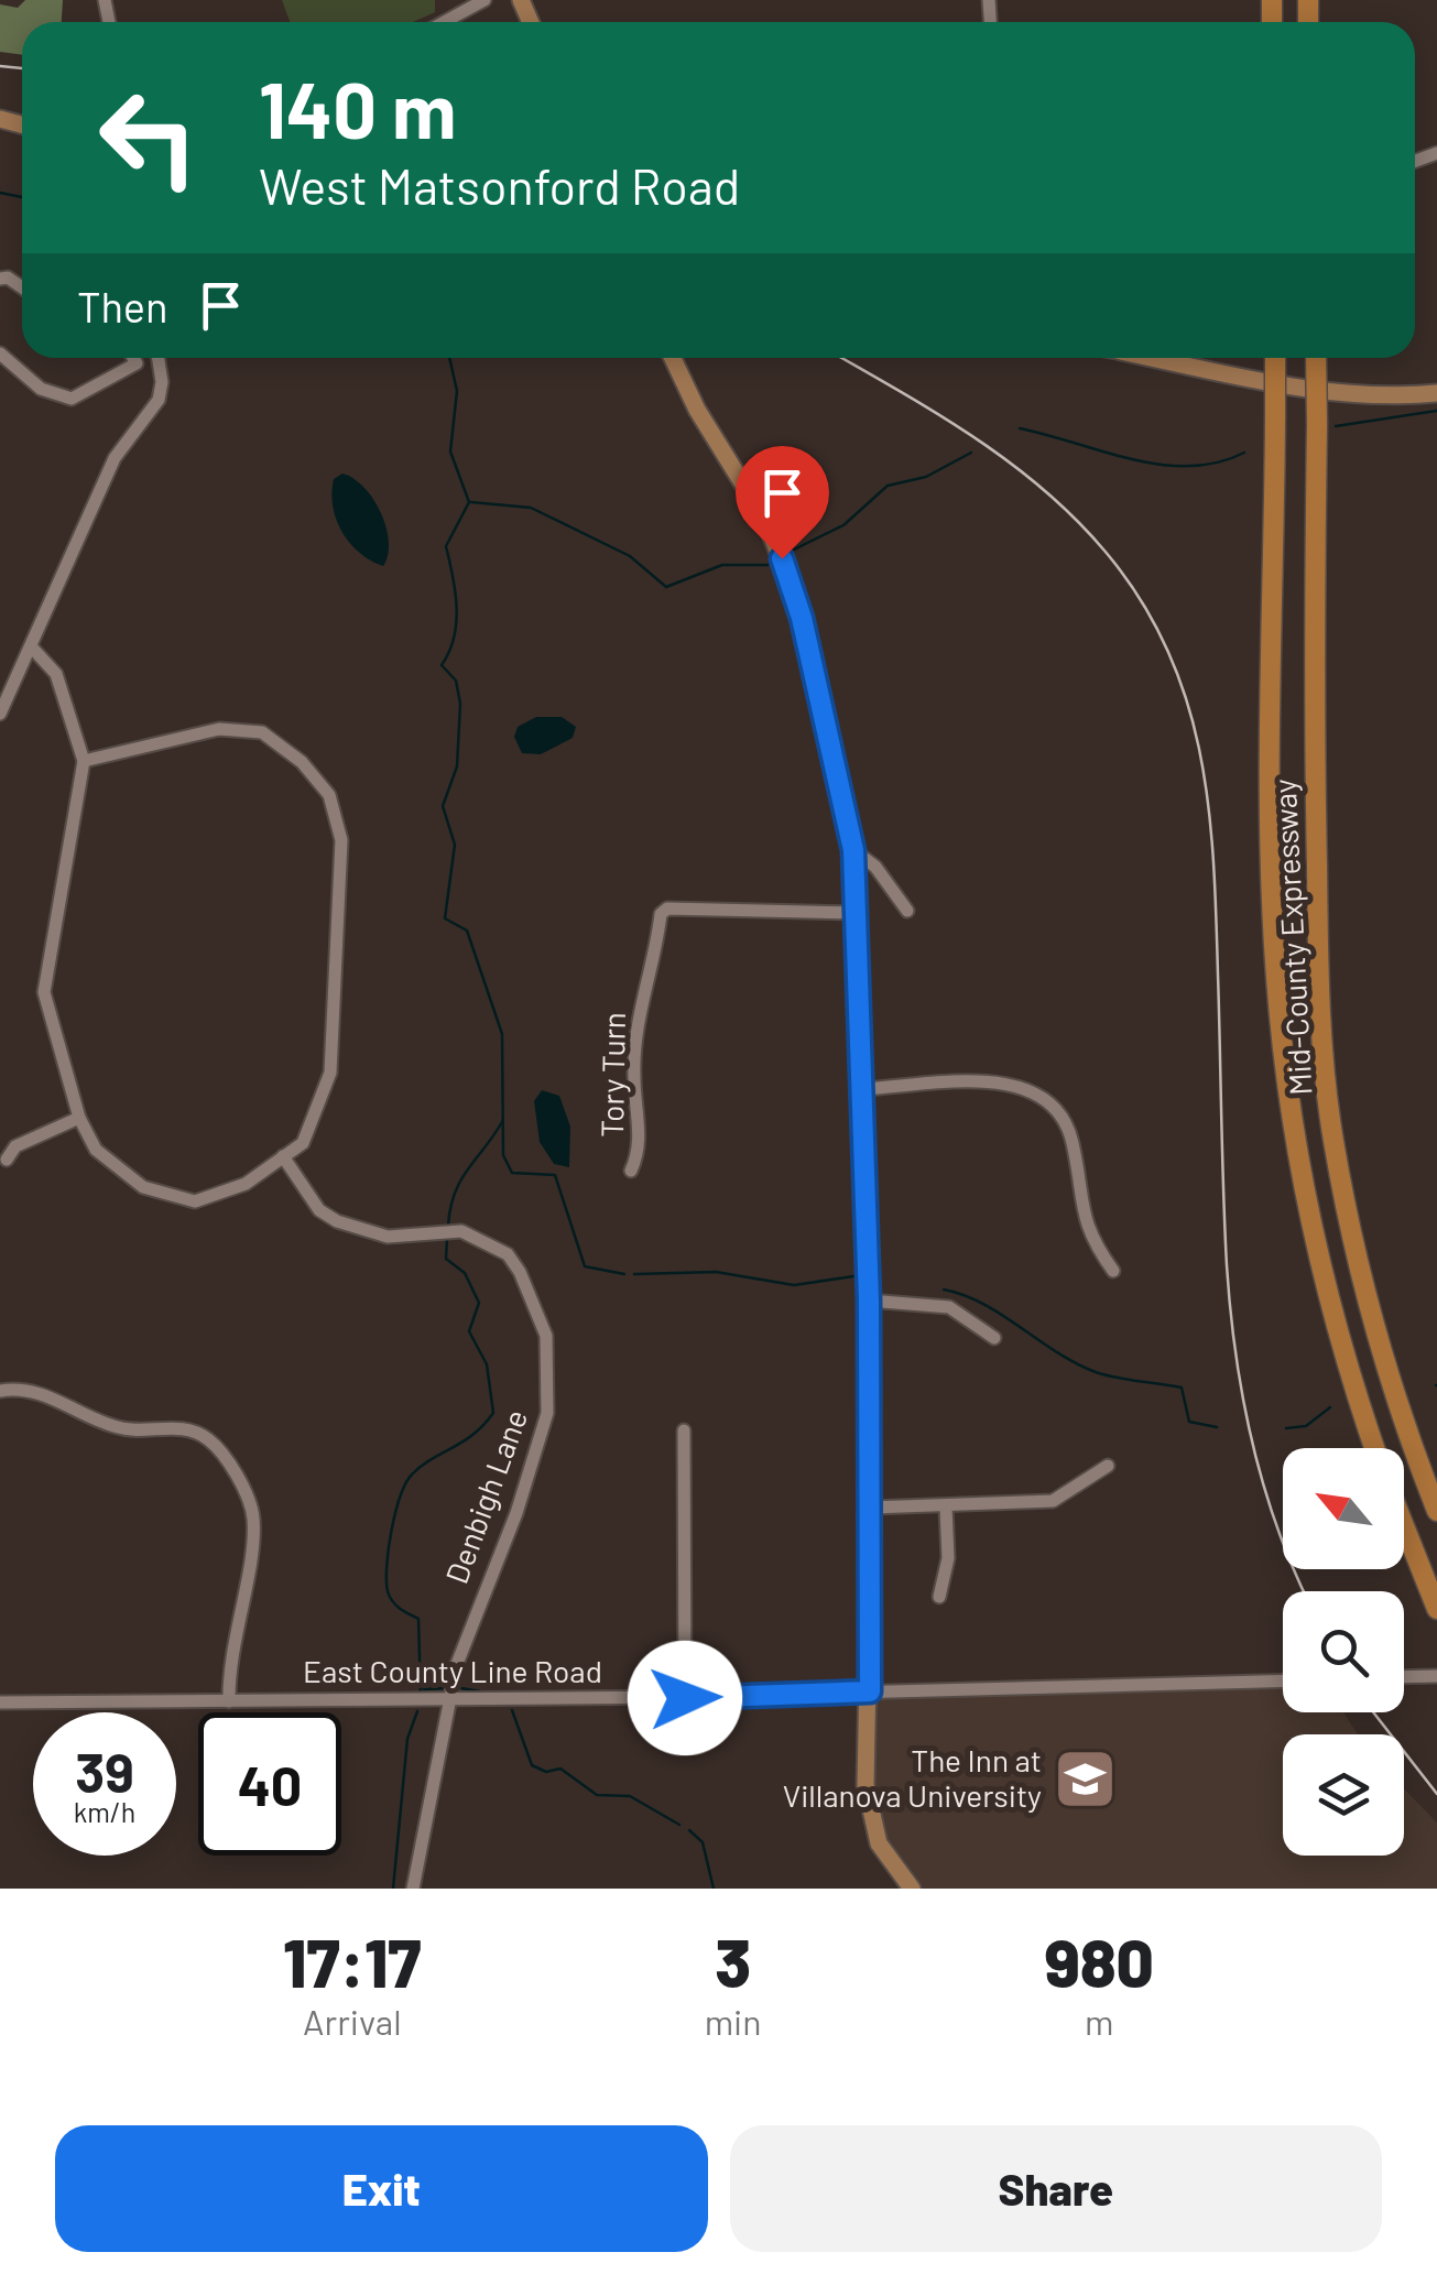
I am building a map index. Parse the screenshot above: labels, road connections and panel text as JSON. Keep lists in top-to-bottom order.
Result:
{
  "streets": {
    "highway": ["Mid-County Expressway"],
    "street": ["Tory Turn", "Denbigh Lane", "East County Line Road"]
  },
  "crossings": [
    ["Denbigh Lane", "East County Line Road"]
  ],
  "places": {
    "school or university": ["The Inn at Villanova University"]
  },
  "north": "top left",
  "page": {
    "turn": ["140 m", "West Matsonford Road"],
    "then": "Then",
    "speed": "39 km/h",
    "limit": "40",
    "eta": [
      "17:17",
      "Arrival",
      "3",
      "min",
      "980",
      "m"
    ],
    "buttons": ["Exit", "Share"]
  }
}
